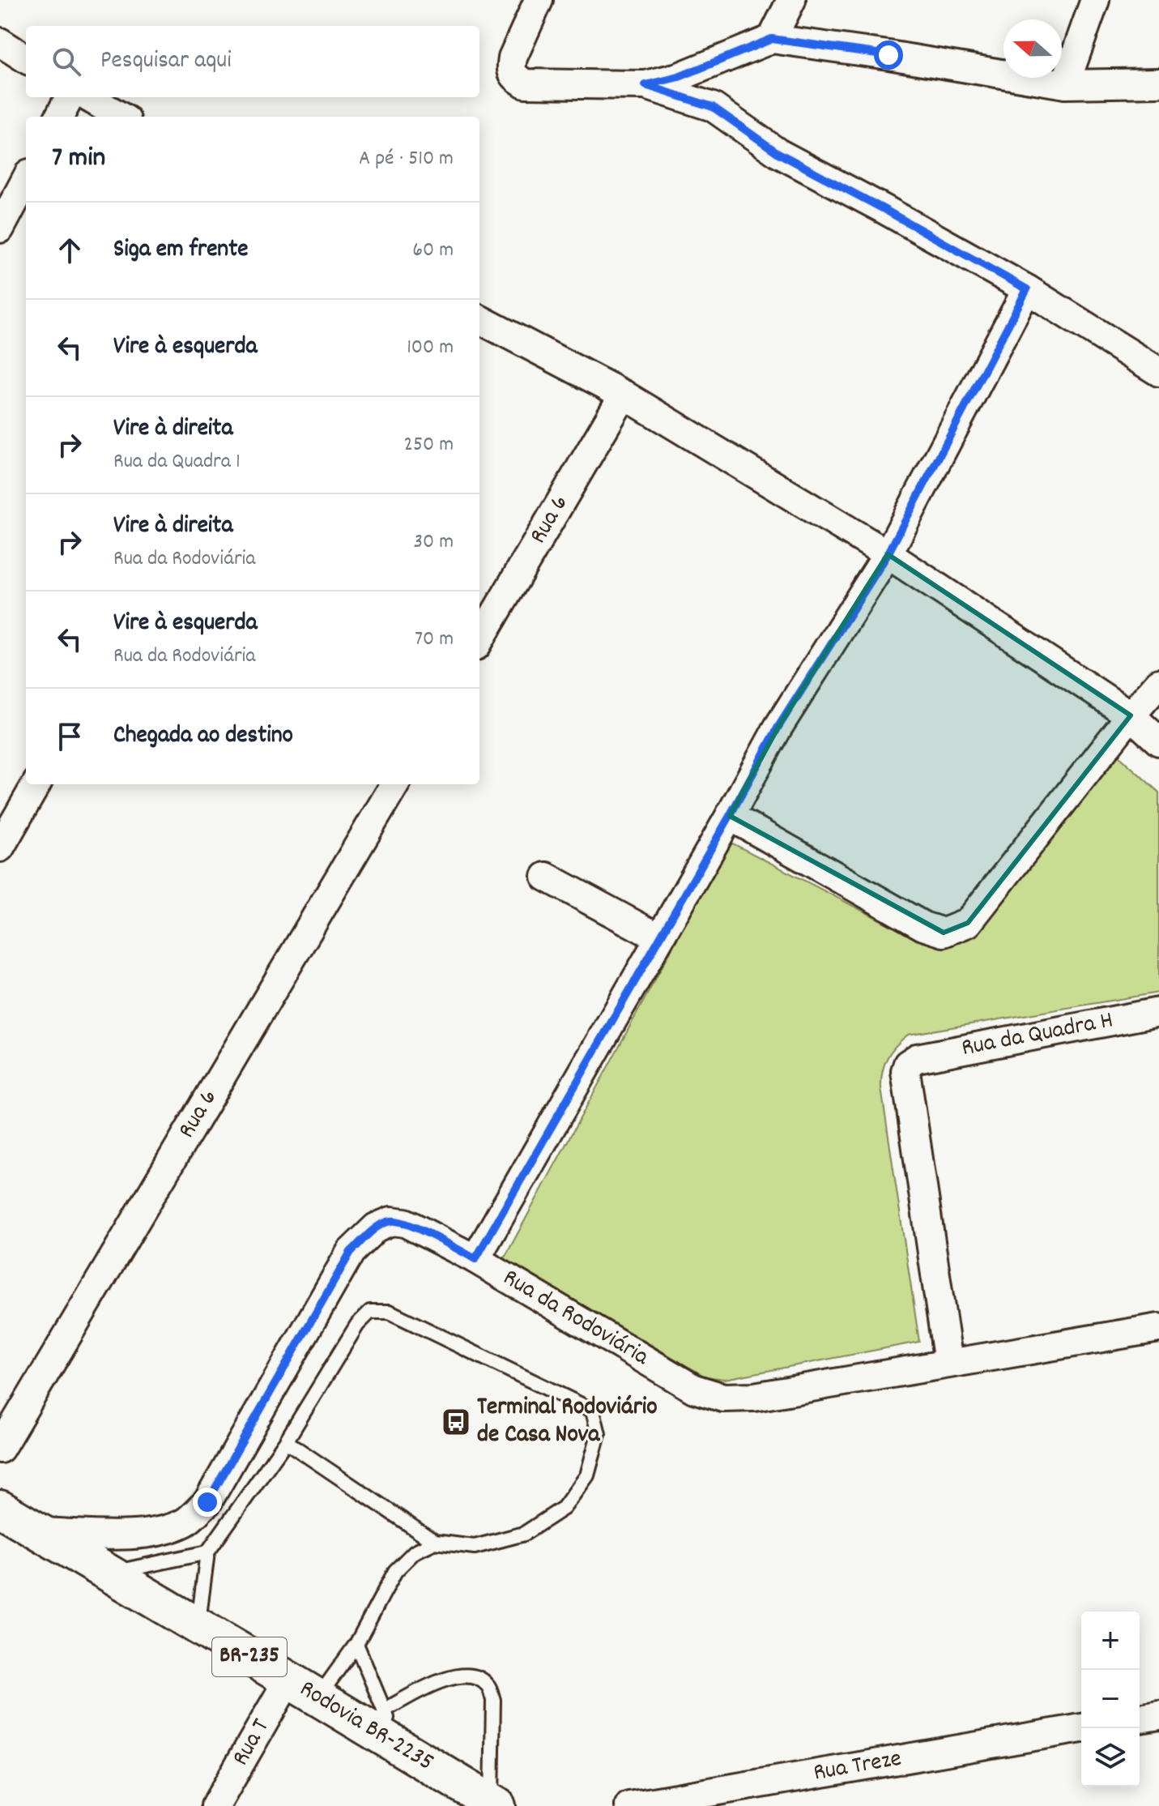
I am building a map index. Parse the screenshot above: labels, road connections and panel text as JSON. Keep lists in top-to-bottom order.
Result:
{
  "streets": {
    "main road": ["BR-235", "Rodovia BR-2235"],
    "street": [
      "Rua 6",
      "Rua da Quadra H",
      "Rua da Rodoviária",
      "Rua T",
      "Rua Treze"
    ]
  },
  "crossings": [
    ["Rua da Quadra H", "Rua da Rodoviária"],
    ["Rua da Rodoviária", "Rodovia BR-2235"],
    ["Rodovia BR-2235", "Rua T"]
  ],
  "places": {
    "bus stop": ["Terminal Rodoviário de Casa Nova"]
  },
  "north": "left",
  "page": {
    "search": "Pesquisar aqui",
    "heading": ["7 min", "A pé · 510 m"],
    "list": [
      ["Siga em frente", "60 m"],
      ["Vire à esquerda", "100 m"],
      ["Vire à direita", "Rua da Quadra 1", "250 m"],
      ["Vire à direita", "Rua da Rodoviária", "30 m"],
      ["Vire à esquerda", "Rua da Rodoviária", "70 m"],
      "Chegada ao destino"
    ],
    "map_buttons": ["+", "−"]
  }
}
